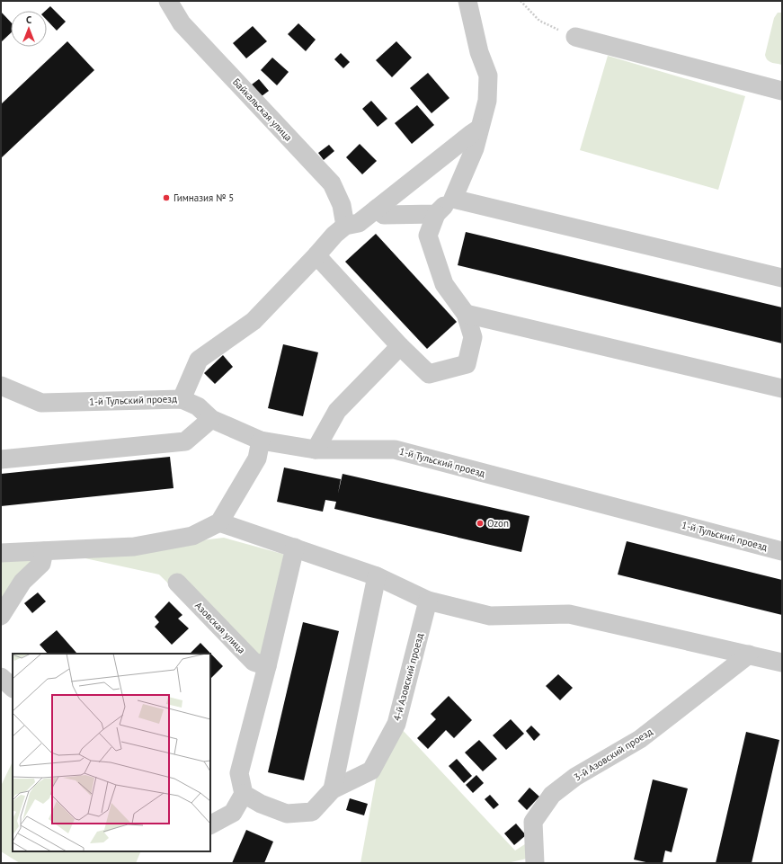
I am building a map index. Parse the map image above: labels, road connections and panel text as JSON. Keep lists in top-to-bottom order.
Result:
{
  "streets": {
    "street": [
      "Байкальская улица",
      "1-й Тульский проезд",
      "Азовская улица",
      "4-й Азовский проезд",
      "3-й Азовский проезд"
    ]
  },
  "places": ["Гимназия № 5", "Ozon"],
  "north": "top"
}
